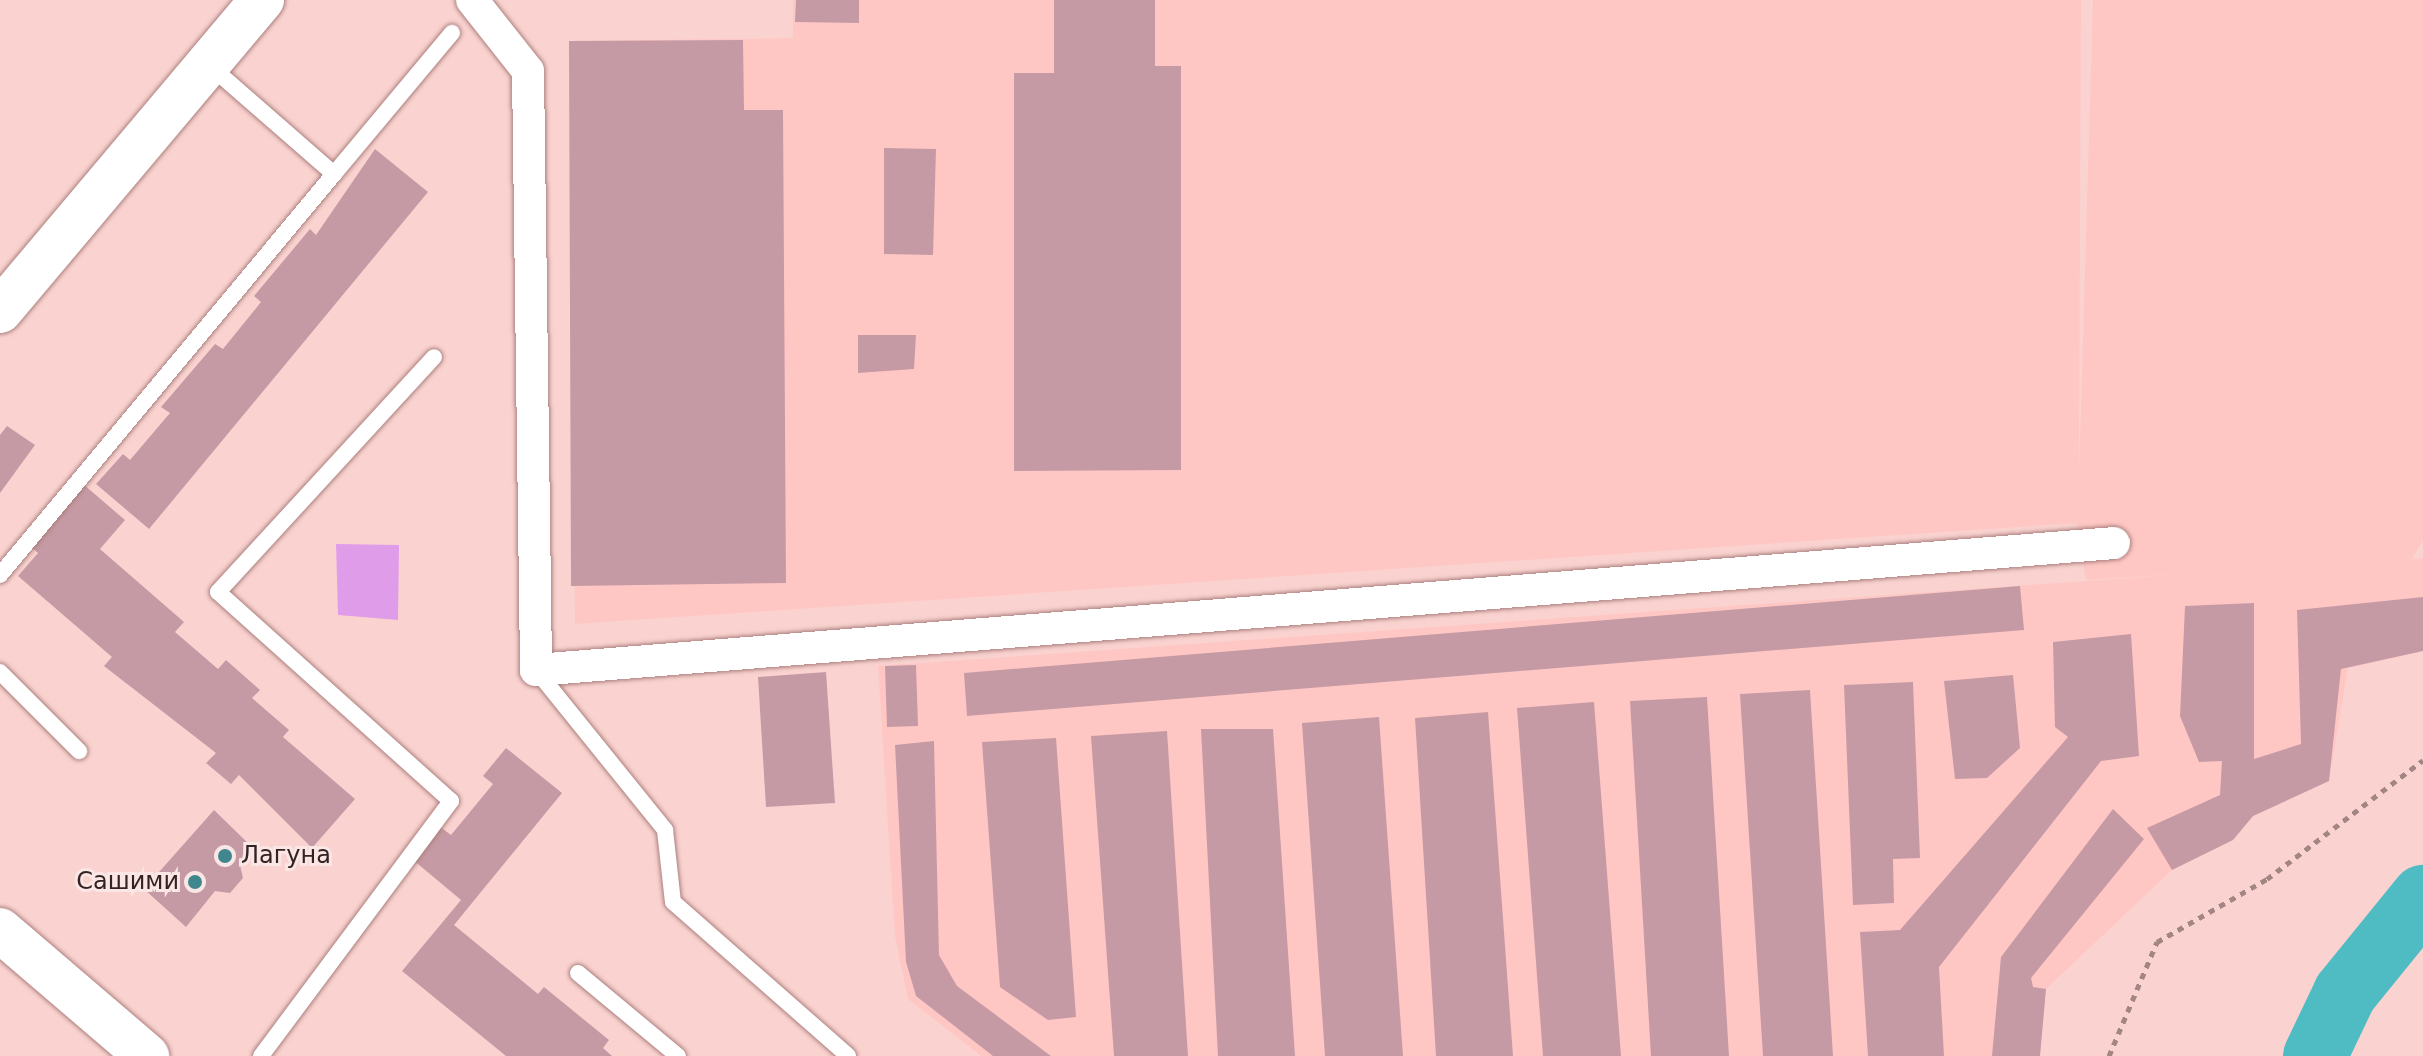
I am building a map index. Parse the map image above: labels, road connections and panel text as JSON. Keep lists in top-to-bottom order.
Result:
{
  "places": ["Лагуна", "Сашими"]
}
